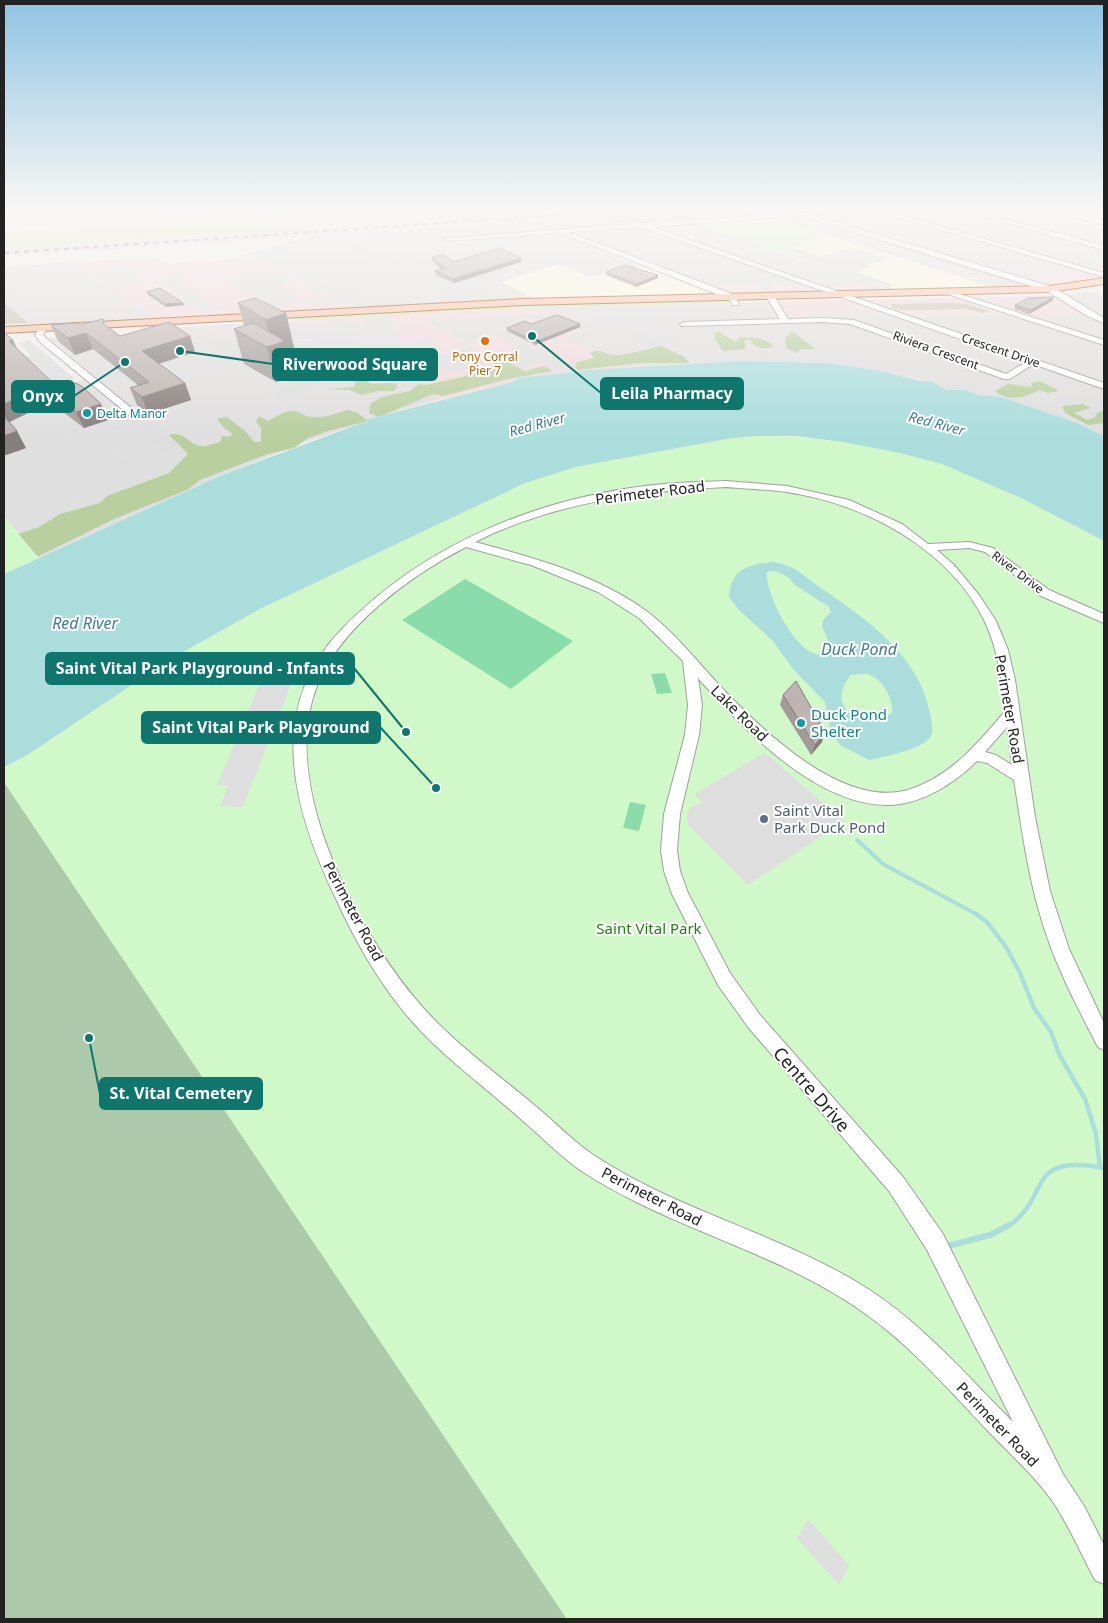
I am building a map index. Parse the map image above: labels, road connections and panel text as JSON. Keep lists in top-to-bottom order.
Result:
{
  "streets": {
    "street": [
      "Riviera Crescent",
      "Crescent Drive",
      "Perimeter Road",
      "River Drive",
      "Lake Road",
      "Centre Drive"
    ]
  },
  "crossings": [
    ["Riviera Crescent", "Crescent Drive"],
    ["Perimeter Road", "River Drive"],
    ["Perimeter Road", "Lake Road"],
    ["Perimeter Road", "Centre Drive"],
    ["Lake Road", "Centre Drive"]
  ],
  "water": ["Red River", "Duck Pond"],
  "parks": ["Saint Vital Park"],
  "places": [
    "Leila Pharmacy",
    "Pony Corral Pier 7",
    "Riverwood Square",
    "Onyx",
    "Delta Manor",
    "Duck Pond Shelter",
    "Saint Vital Park Playground - Infants",
    "Saint Vital Park Playground",
    "Saint Vital Park Duck Pond",
    "St. Vital Cemetery"
  ]
}
